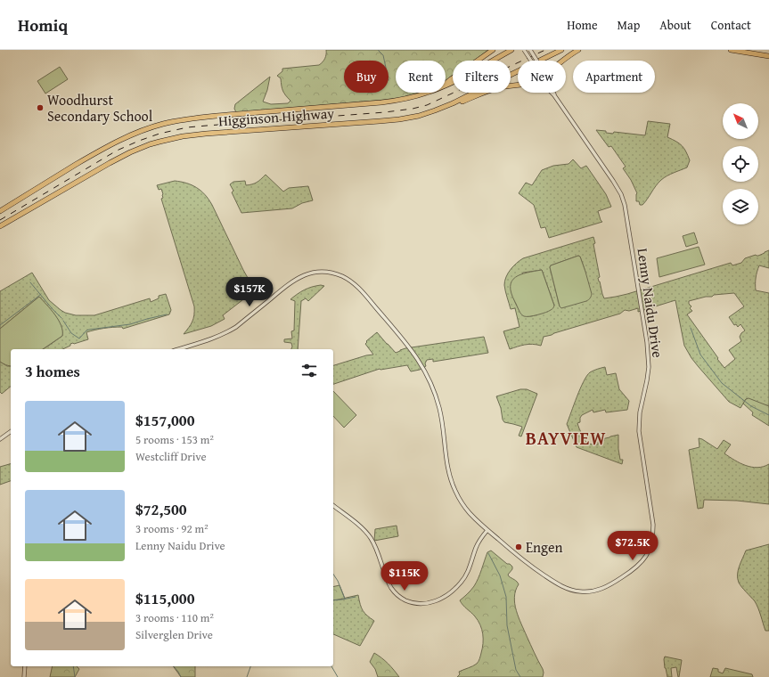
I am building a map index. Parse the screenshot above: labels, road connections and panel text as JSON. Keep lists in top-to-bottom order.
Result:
{
  "streets": {
    "highway": ["Higginson Highway"],
    "street": ["Lenny Naidu Drive"]
  },
  "districts": ["BAYVIEW"],
  "places": ["Woodhurst Secondary School", "Engen"],
  "north": "top left",
  "page": {
    "header": "Homiq",
    "nav": [
      "Home",
      "Map",
      "About",
      "Contact"
    ],
    "chip": [
      "Buy",
      "Rent",
      "Filters",
      "New",
      "Apartment"
    ],
    "price": ["$157K", "$72.5K", "$115K"],
    "heading": "3 homes",
    "list": [
      {
        "name": "$157,000",
        "note": "5 rooms · 153 m² · Westcliff Drive"
      },
      {
        "name": "$72,500",
        "note": "3 rooms · 92 m² · Lenny Naidu Drive"
      },
      {
        "name": "$115,000",
        "note": "3 rooms · 110 m² · Silverglen Drive"
      }
    ]
  }
}
